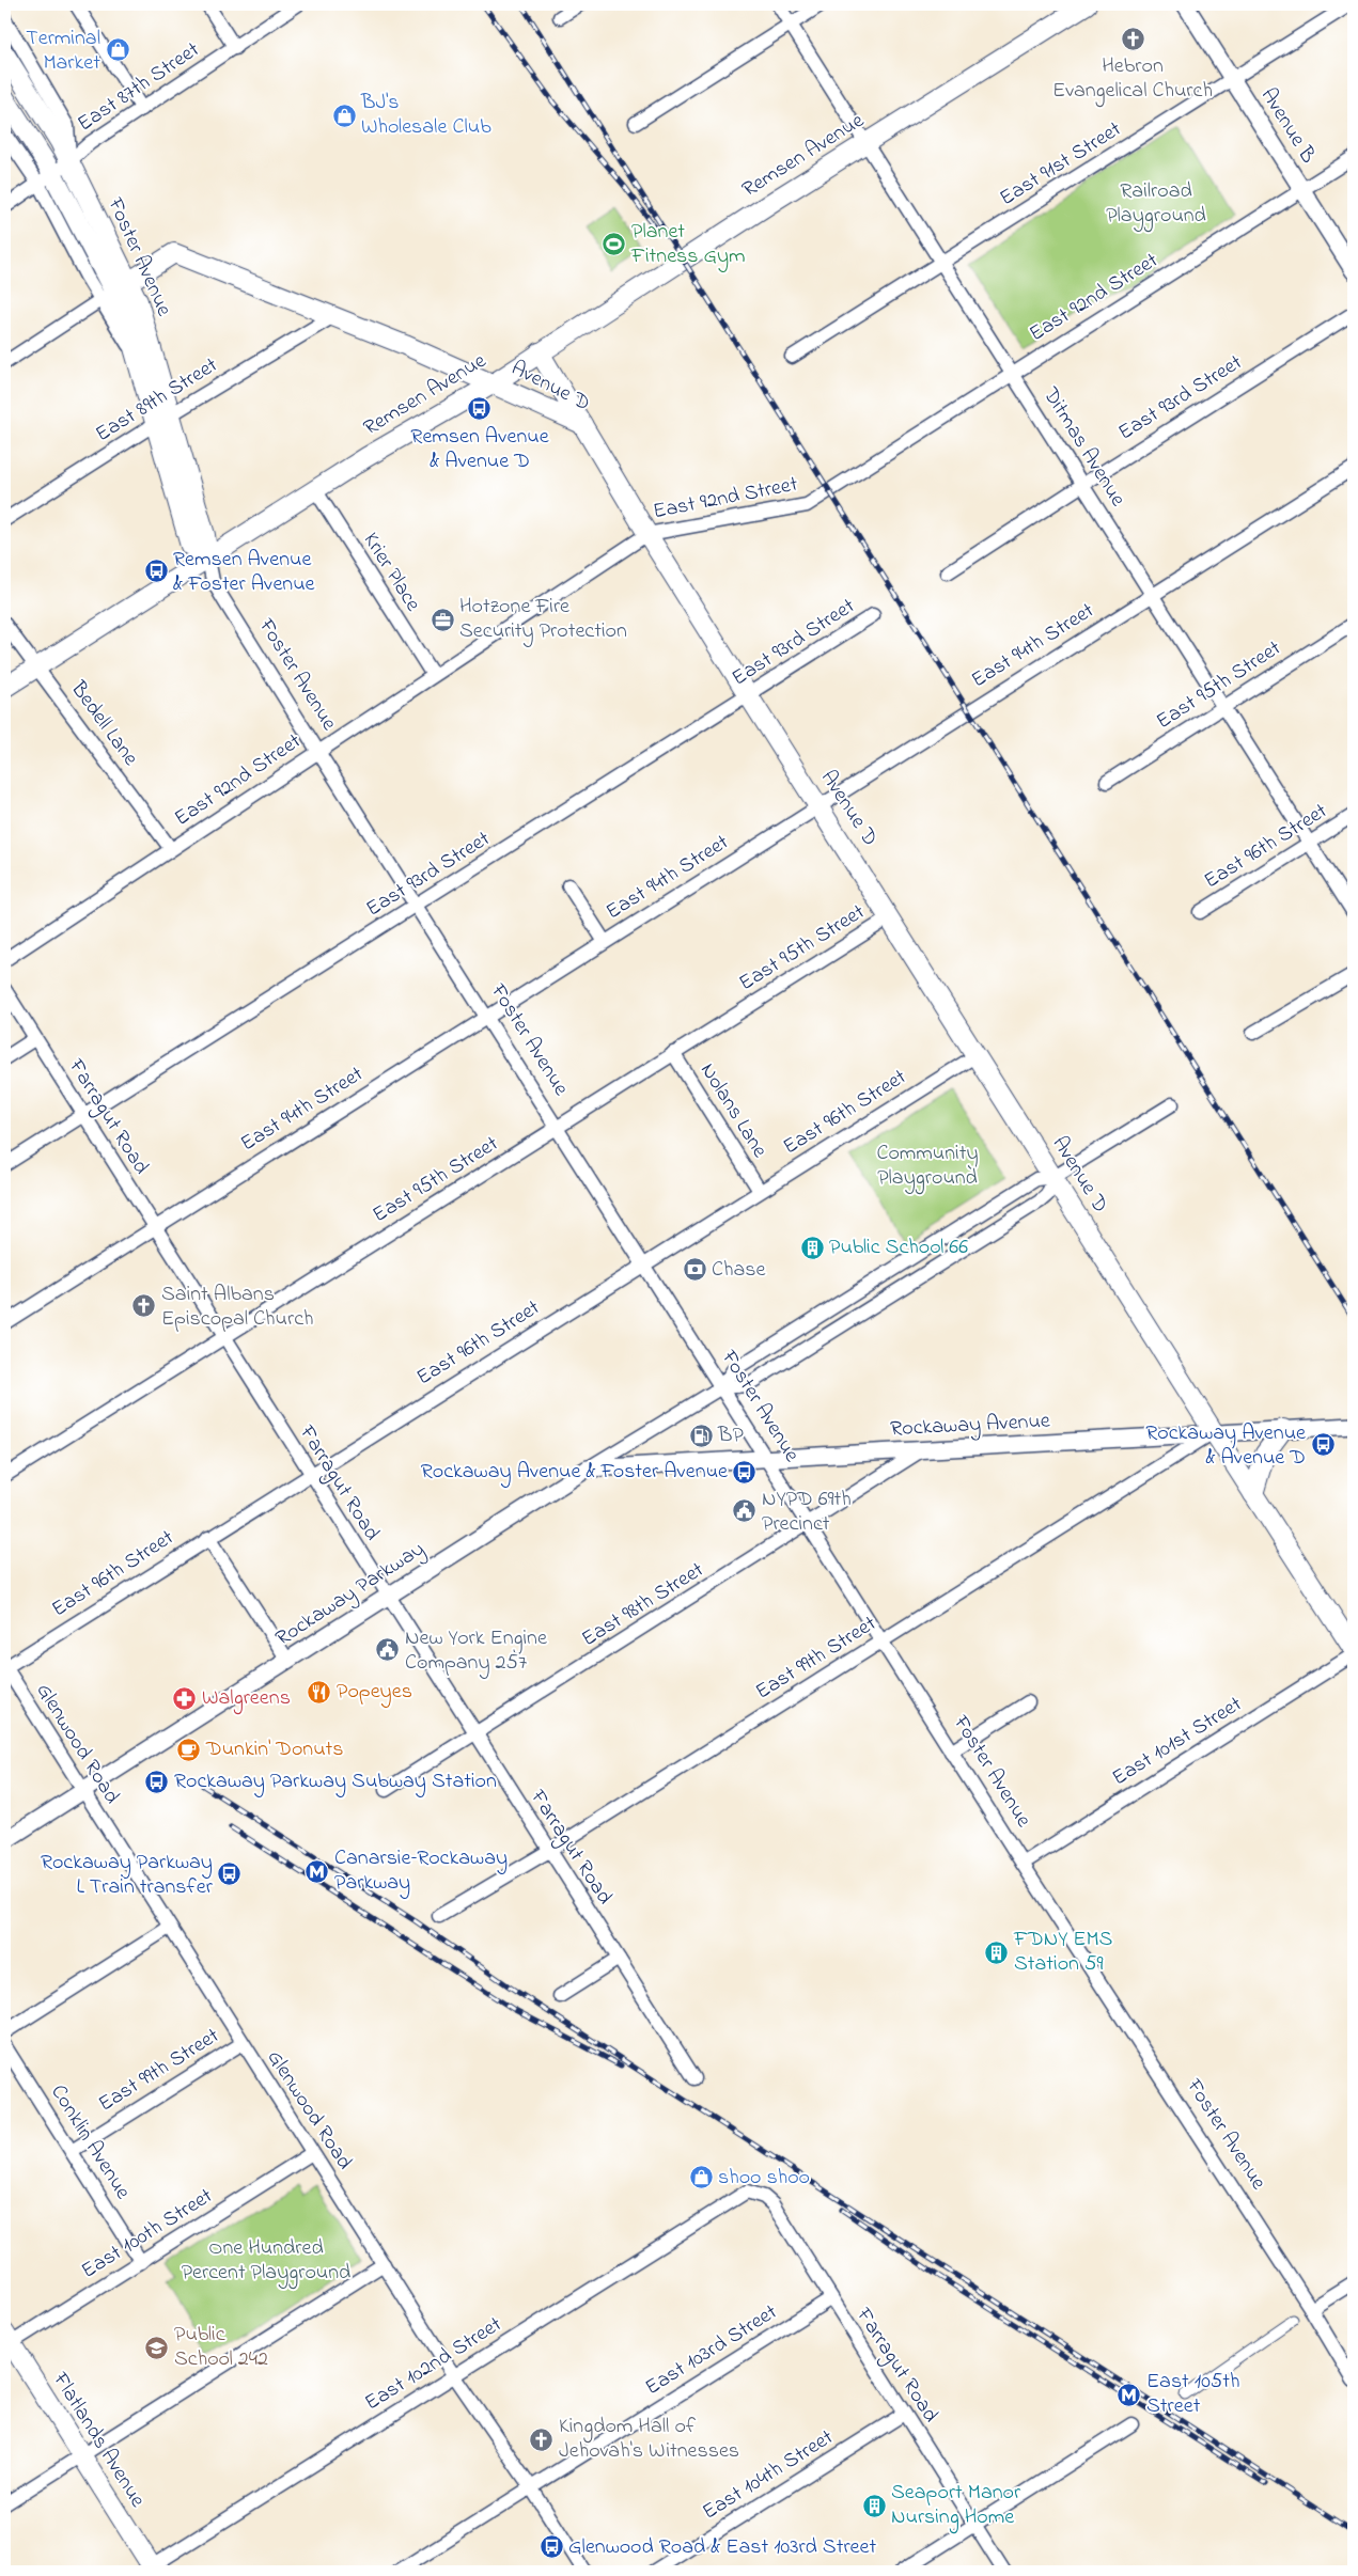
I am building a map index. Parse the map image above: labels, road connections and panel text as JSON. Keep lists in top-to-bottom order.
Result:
{
  "streets": {
    "main road": [
      "Remsen Avenue",
      "Foster Avenue",
      "Avenue D",
      "Flatlands Avenue"
    ],
    "street": [
      "East 87th Street",
      "Avenue B",
      "East 91st Street",
      "East 92nd Street",
      "East 93rd Street",
      "East 89th Street",
      "Ditmas Avenue",
      "Krier Place",
      "East 94th Street",
      "East 95th Street",
      "Bedell Lane",
      "East 96th Street",
      "Nolans Lane",
      "Farragut Road",
      "Rockaway Avenue",
      "Rockaway Parkway",
      "East 98th Street",
      "East 99th Street",
      "East 101st Street",
      "Glenwood Road",
      "Conklin Avenue",
      "East 100th Street",
      "East 103rd Street",
      "East 102nd Street",
      "East 104th Street"
    ]
  },
  "crossings": [
    ["East 87th Street", "Foster Avenue"],
    ["Avenue B", "East 91st Street"],
    ["Avenue B", "East 92nd Street"],
    ["Remsen Avenue", "Foster Avenue"],
    ["Remsen Avenue", "Avenue D"],
    ["Remsen Avenue", "Ditmas Avenue"],
    ["Remsen Avenue", "Krier Place"],
    ["Remsen Avenue", "Bedell Lane"],
    ["East 91st Street", "Ditmas Avenue"],
    ["Foster Avenue", "East 92nd Street"],
    ["Foster Avenue", "Avenue D"],
    ["Foster Avenue", "East 93rd Street"],
    ["Foster Avenue", "East 89th Street"],
    ["Foster Avenue", "East 94th Street"],
    ["Foster Avenue", "East 95th Street"],
    ["Foster Avenue", "East 96th Street"],
    ["Foster Avenue", "Rockaway Avenue"],
    ["Foster Avenue", "Rockaway Parkway"],
    ["Foster Avenue", "East 98th Street"],
    ["Foster Avenue", "East 99th Street"],
    ["Foster Avenue", "East 101st Street"],
    ["East 92nd Street", "Avenue D"],
    ["East 92nd Street", "Ditmas Avenue"],
    ["East 92nd Street", "Krier Place"],
    ["East 92nd Street", "Bedell Lane"],
    ["Avenue D", "East 93rd Street"],
    ["Avenue D", "East 89th Street"],
    ["Avenue D", "East 94th Street"],
    ["Avenue D", "East 95th Street"],
    ["Avenue D", "East 96th Street"],
    ["Avenue D", "Rockaway Avenue"],
    ["Avenue D", "Rockaway Parkway"],
    ["Avenue D", "East 99th Street"],
    ["Avenue D", "East 101st Street"],
    ["East 93rd Street", "Ditmas Avenue"],
    ["East 93rd Street", "Farragut Road"],
    ["Ditmas Avenue", "East 94th Street"],
    ["Ditmas Avenue", "East 95th Street"],
    ["Ditmas Avenue", "East 96th Street"],
    ["East 94th Street", "Farragut Road"],
    ["East 95th Street", "Nolans Lane"],
    ["East 95th Street", "Farragut Road"],
    ["East 96th Street", "Nolans Lane"],
    ["East 96th Street", "Farragut Road"],
    ["East 96th Street", "Glenwood Road"],
    ["Farragut Road", "Rockaway Parkway"],
    ["Farragut Road", "East 98th Street"],
    ["Farragut Road", "East 99th Street"],
    ["Farragut Road", "East 103rd Street"],
    ["Farragut Road", "East 102nd Street"],
    ["Farragut Road", "East 104th Street"],
    ["Rockaway Avenue", "Rockaway Parkway"],
    ["Rockaway Avenue", "East 98th Street"],
    ["Rockaway Avenue", "East 99th Street"],
    ["Rockaway Parkway", "Glenwood Road"],
    ["East 99th Street", "Glenwood Road"],
    ["East 99th Street", "Conklin Avenue"],
    ["Glenwood Road", "East 100th Street"],
    ["Glenwood Road", "East 103rd Street"],
    ["Glenwood Road", "East 102nd Street"],
    ["Conklin Avenue", "East 100th Street"],
    ["East 100th Street", "Flatlands Avenue"],
    ["East 102nd Street", "Flatlands Avenue"]
  ],
  "parks": ["Railroad Playground", "Community Playground", "One Hundred Percent Playground"],
  "places": {
    "church": ["Hebron Evangelical Church", "Saint Albans Episcopal Church", "Kingdom Hall of Jehovah's Witnesses"],
    "shop": ["Terminal Market", "BJ's Wholesale Club", "shoo shoo"],
    "sports": ["Planet Fitness Gym"],
    "bus stop": [
      "Remsen Avenue & Avenue D",
      "Remsen Avenue & Foster Avenue",
      "Rockaway Avenue & Avenue D",
      "Rockaway Avenue & Foster Avenue",
      "Rockaway Parkway Subway Station",
      "Rockaway Parkway L Train transfer",
      "Glenwood Road & East 103rd Street"
    ],
    "office": ["Hotzone Fire Security Protection"],
    "building": ["Public School 66", "FDNY EMS Station 59", "Seaport Manor Nursing Home"],
    "bank": ["Chase"],
    "fuel station": ["BP"],
    "public building": ["NYPD 69th Precinct", "New York Engine Company 257"],
    "restaurant": ["Popeyes"],
    "pharmacy": ["Walgreens"],
    "cafe": ["Dunkin' Donuts"],
    "metro station": ["Canarsie–Rockaway Parkway", "East 105th Street"],
    "school or university": ["Public School 242"]
  }
}
